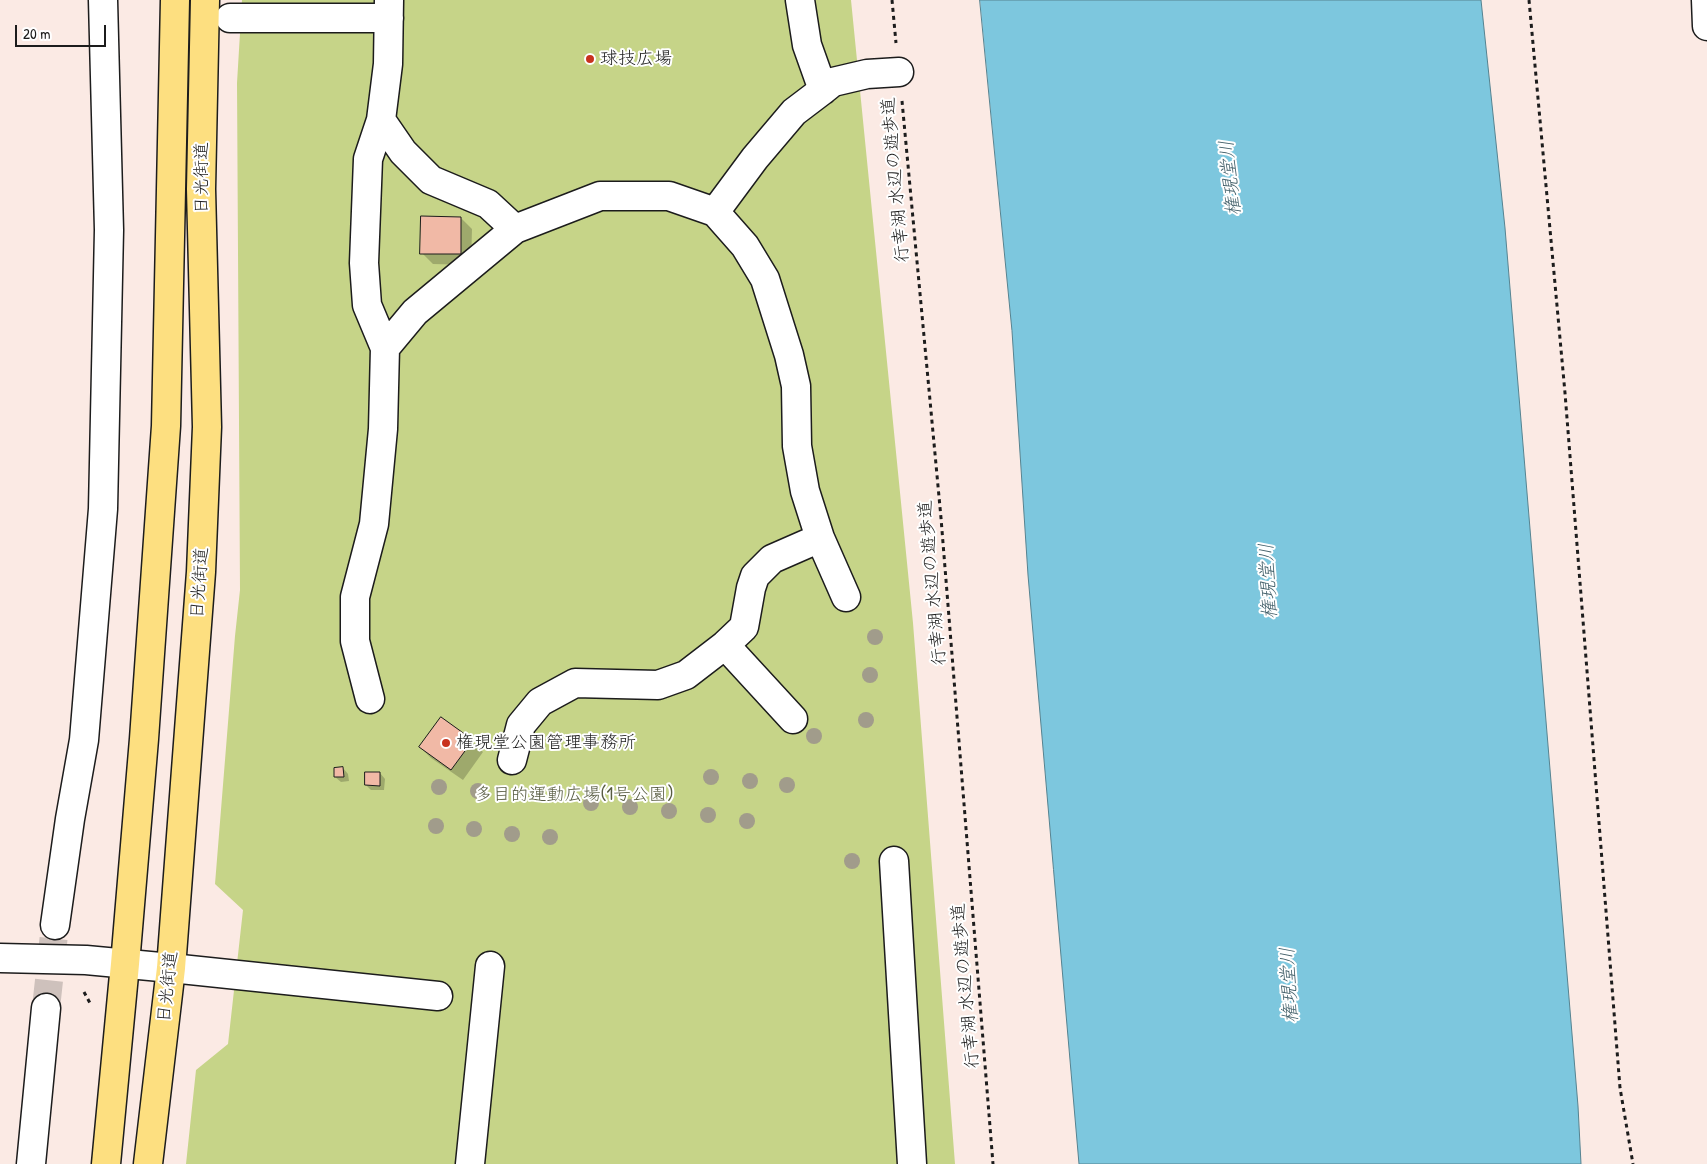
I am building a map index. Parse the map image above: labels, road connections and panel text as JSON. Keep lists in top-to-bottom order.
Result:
{
  "streets": {
    "highway": ["日光街道"],
    "path": ["行幸湖 水辺の遊歩道"]
  },
  "water": ["権現堂川"],
  "parks": ["多目的運動広場(1号公園)"],
  "places": ["球技広場", "権現堂公園管理事務所"],
  "scale_bar": "20 m"
}
